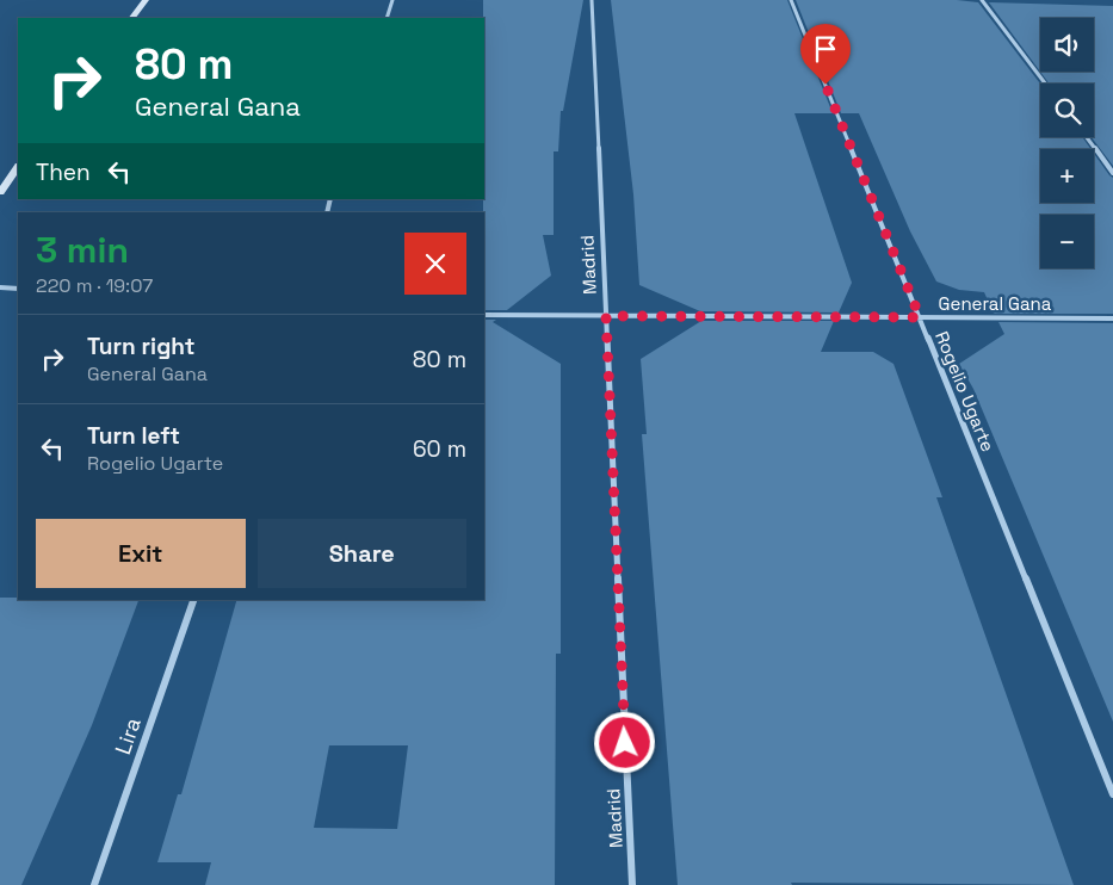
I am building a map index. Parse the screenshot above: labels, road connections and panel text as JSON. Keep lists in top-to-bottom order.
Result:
{
  "streets": {
    "street": [
      "Madrid",
      "General Gana",
      "Rogelio Ugarte",
      "Lira"
    ]
  },
  "crossings": [
    ["Madrid", "General Gana"],
    ["General Gana", "Rogelio Ugarte"]
  ],
  "page": {
    "map_buttons": ["+", "−"],
    "turn": ["80 m", "General Gana"],
    "then": "Then",
    "heading": ["3 min", "220 m · 19:07"],
    "list": [
      {
        "name": "Turn right",
        "note": "General Gana",
        "value": "80 m"
      },
      {
        "name": "Turn left",
        "note": "Rogelio Ugarte",
        "value": "60 m"
      }
    ],
    "buttons": ["Exit", "Share"]
  }
}
